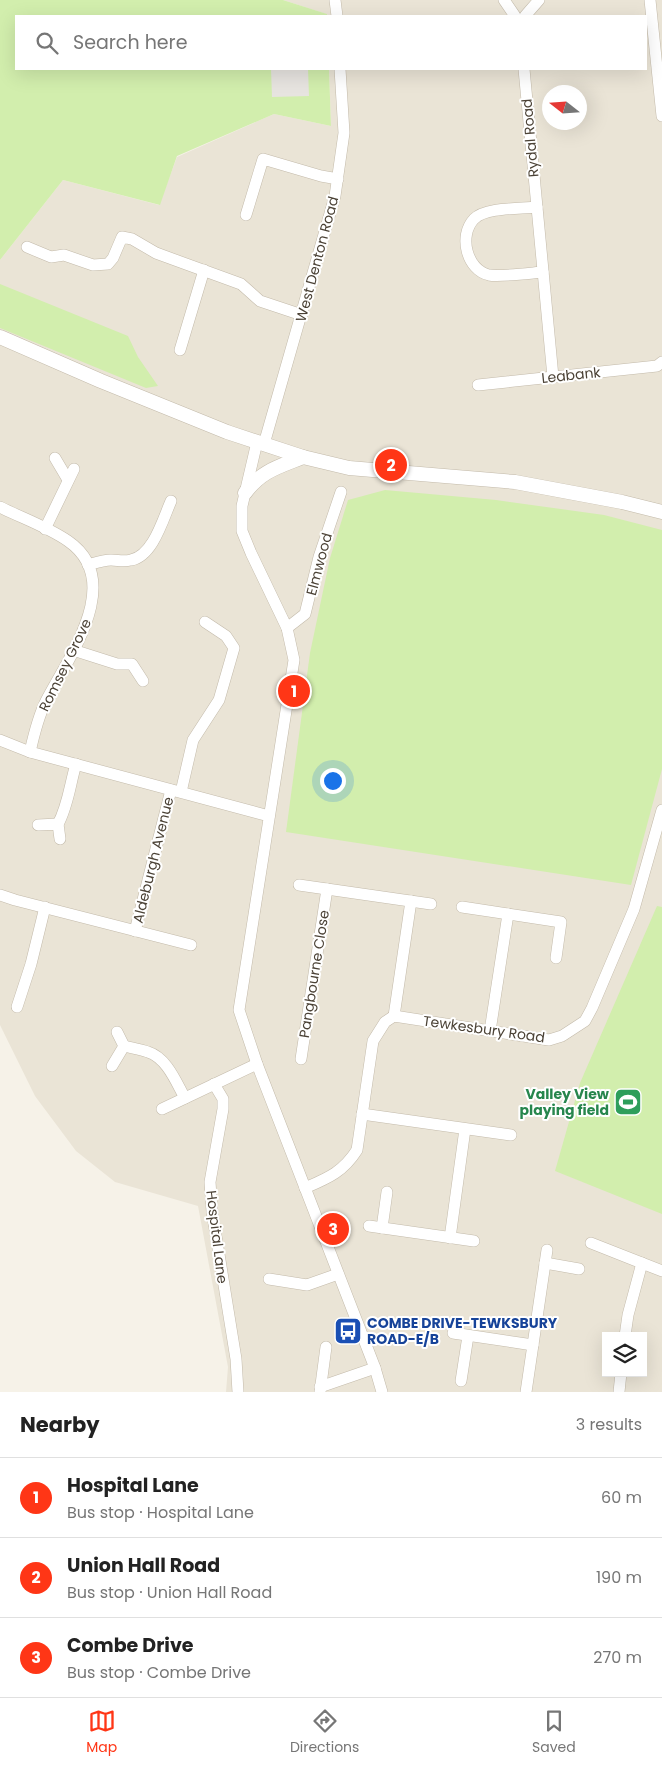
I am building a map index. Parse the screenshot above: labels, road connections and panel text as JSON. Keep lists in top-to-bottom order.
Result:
{
  "streets": {
    "street": [
      "Rydal Road",
      "West Denton Road",
      "Leabank",
      "Elmwood",
      "Romsey Grove",
      "Aldeburgh Avenue",
      "Pangbourne Close",
      "Tewkesbury Road",
      "Hospital Lane"
    ]
  },
  "crossings": [
    ["Rydal Road", "Leabank"]
  ],
  "places": {
    "sports": ["Valley View playing field"],
    "bus stop": ["COMBE DRIVE-TEWKSBURY ROAD-E/B"]
  },
  "north": "left",
  "page": {
    "search": "Search here",
    "pins": ["2", "1", "3"],
    "heading": ["Nearby", "3 results"],
    "list": [
      {
        "mark": "1",
        "name": "Hospital Lane",
        "note": "Bus stop · Hospital Lane",
        "value": "60 m"
      },
      {
        "mark": "2",
        "name": "Union Hall Road",
        "note": "Bus stop · Union Hall Road",
        "value": "190 m"
      },
      {
        "mark": "3",
        "name": "Combe Drive",
        "note": "Bus stop · Combe Drive",
        "value": "270 m"
      }
    ],
    "nav": ["Map", "Directions", "Saved"]
  }
}
